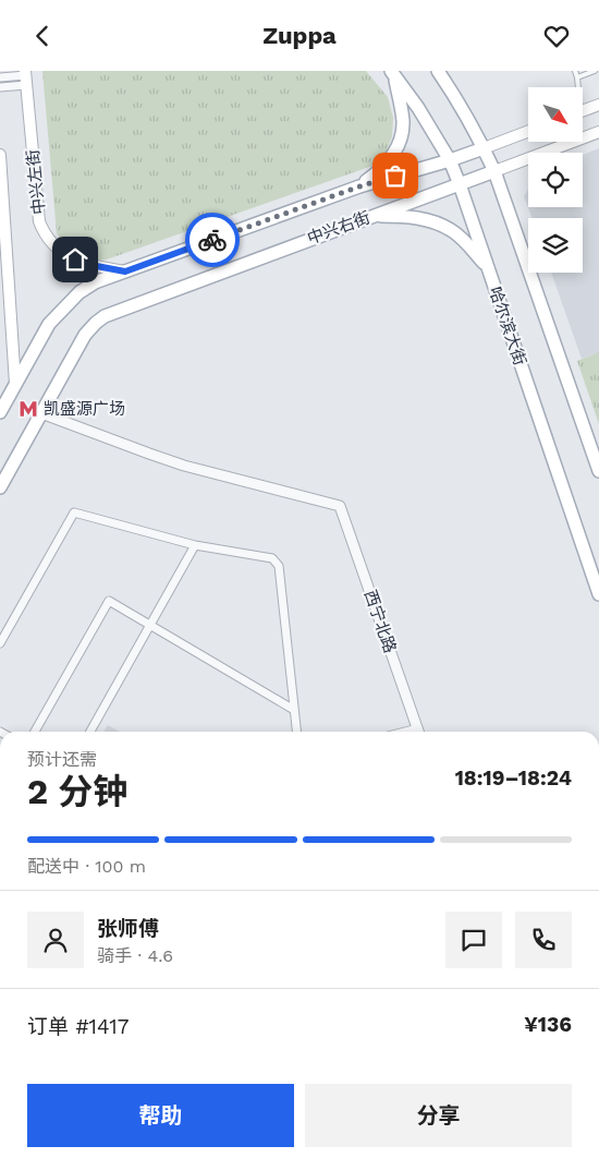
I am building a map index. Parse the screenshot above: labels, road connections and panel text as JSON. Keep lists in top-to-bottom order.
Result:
{
  "streets": {
    "main road": ["中兴左街", "中兴右街", "哈尔滨大街"],
    "street": ["西宁北路"]
  },
  "crossings": [
    ["中兴左街", "中兴右街"],
    ["中兴右街", "哈尔滨大街"],
    ["中兴右街", "西宁北路"]
  ],
  "places": {
    "metro station": ["凯盛源广场"]
  },
  "north": "bottom right",
  "page": {
    "header": "Zuppa",
    "heading": ["2 分钟", "预计还需", "18:19–18:24"],
    "panel": [
      "张师傅",
      "骑手 · 4.6",
      "订单 #1417",
      "¥136"
    ],
    "bar": "配送中 · 100 m",
    "buttons": ["帮助", "分享"]
  }
}
